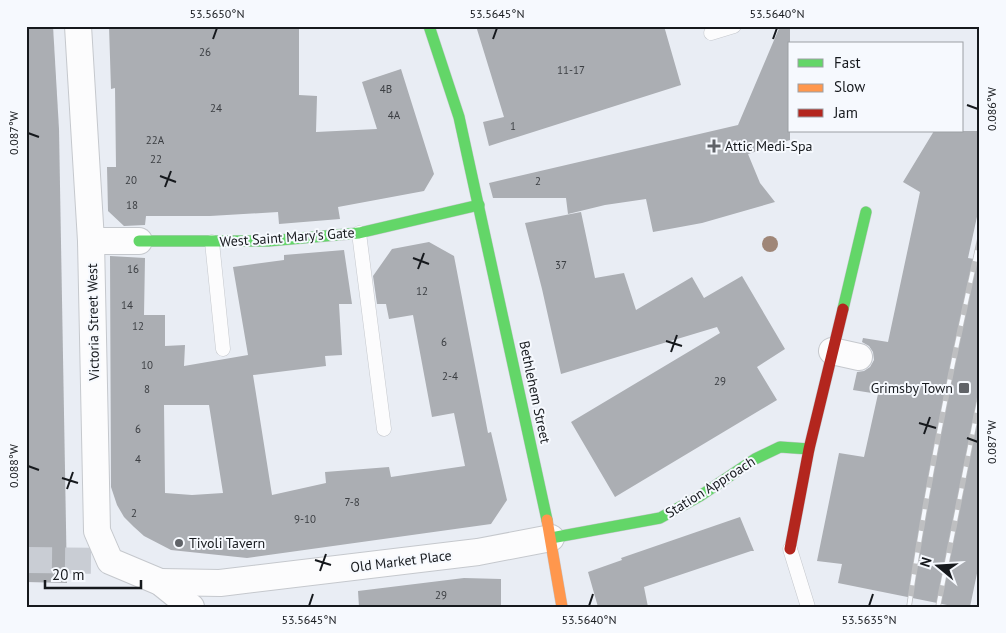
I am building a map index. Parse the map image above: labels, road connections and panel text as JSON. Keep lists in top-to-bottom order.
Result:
{
  "streets": {
    "street": [
      "West Saint Mary's Gate",
      "Victoria Street West",
      "Bethlehem Street",
      "Station Approach",
      "Old Market Place"
    ]
  },
  "crossings": [
    ["West Saint Mary's Gate", "Victoria Street West"],
    ["West Saint Mary's Gate", "Bethlehem Street"],
    ["Victoria Street West", "Old Market Place"],
    ["Bethlehem Street", "Station Approach"],
    ["Bethlehem Street", "Old Market Place"],
    ["Station Approach", "Old Market Place"]
  ],
  "places": {
    "health": ["Attic Medi-Spa"],
    "transit": ["Grimsby Town"],
    "other": ["Tivoli Tavern"]
  },
  "house_numbers": [
    "26",
    "11-17",
    "4B",
    "24",
    "4A",
    "1",
    "22A",
    "22",
    "20",
    "2",
    "18",
    "37",
    "16",
    "12",
    "14",
    "12",
    "6",
    "10",
    "2-4",
    "29",
    "8",
    "6",
    "4",
    "7-8",
    "2",
    "9-10",
    "29"
  ],
  "legend": ["Fast", "Slow", "Jam"],
  "scale_bar": "20 m",
  "north": "left",
  "coordinates": [
    "53.5650°N",
    "53.5645°N",
    "53.5640°N",
    "0.086°W",
    "0.087°W",
    "0.088°W",
    "53.5635°N"
  ]
}
